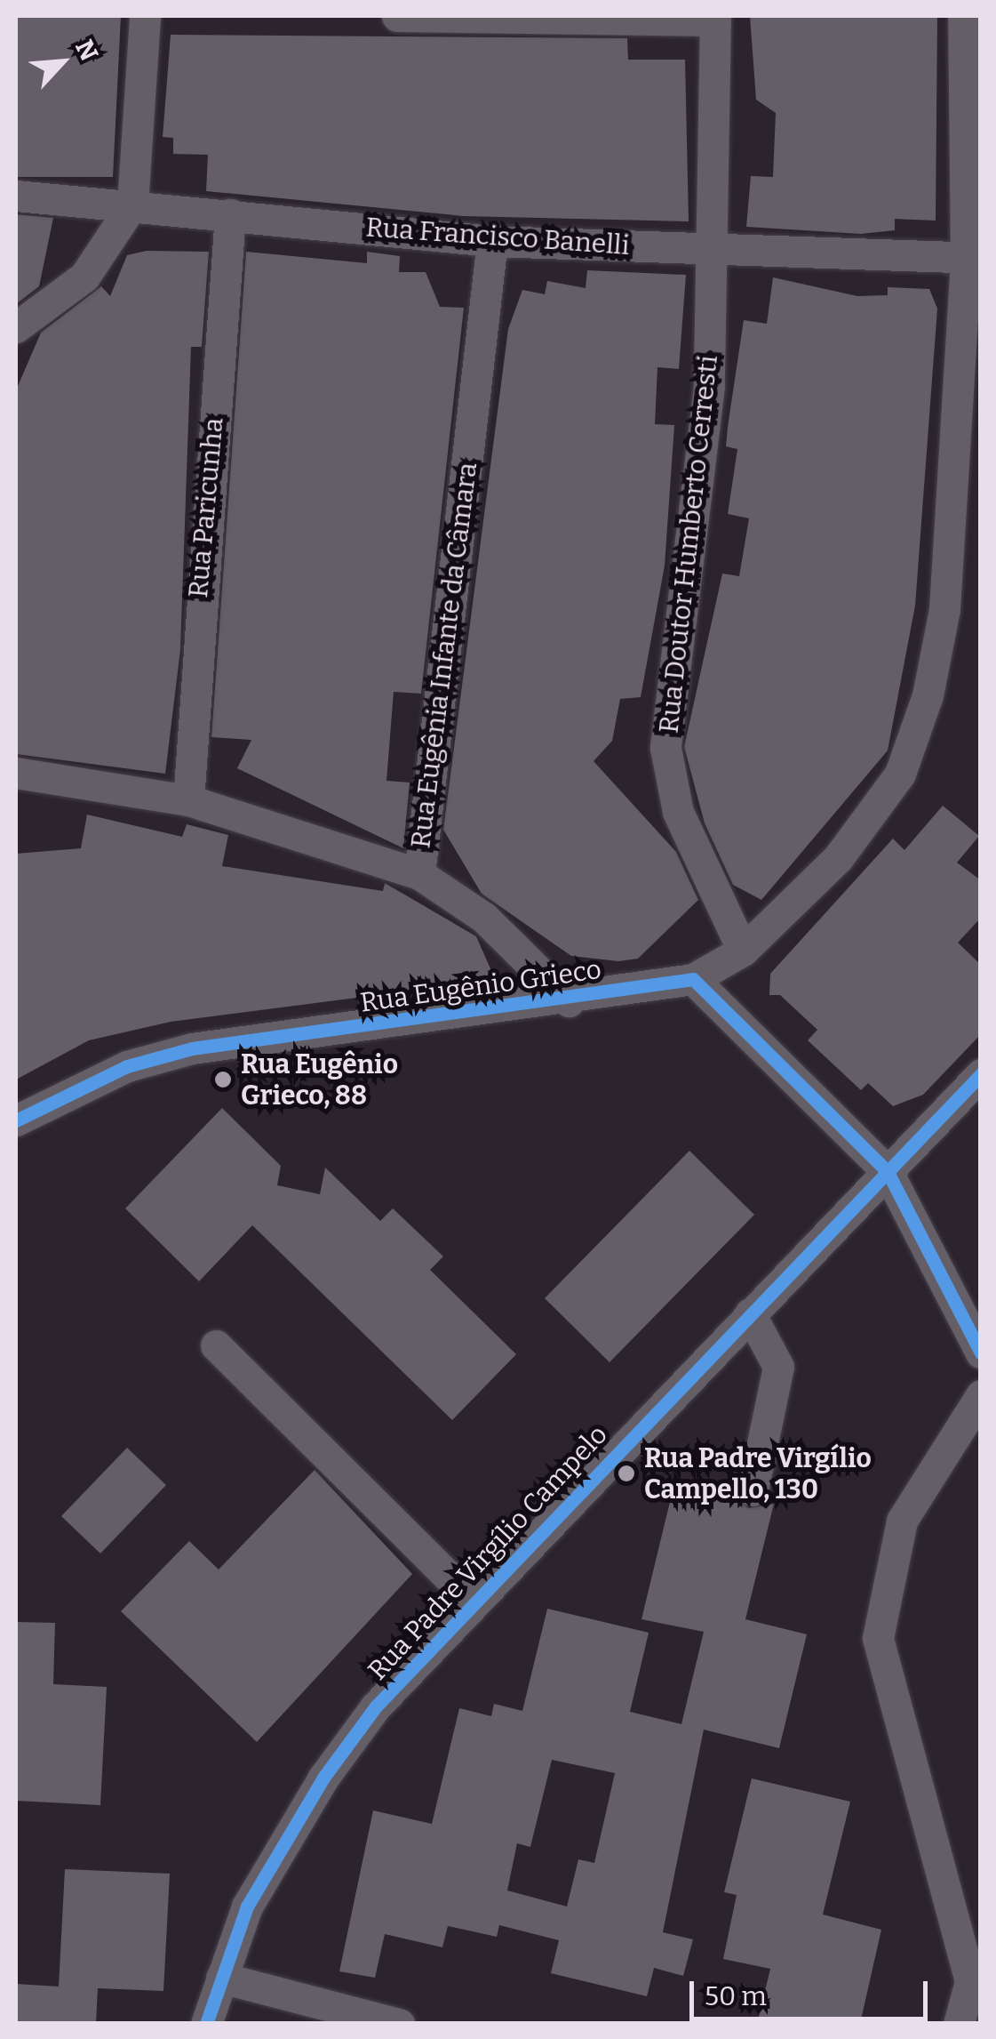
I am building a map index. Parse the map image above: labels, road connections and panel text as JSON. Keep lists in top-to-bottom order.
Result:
{
  "streets": {
    "street": [
      "Rua Francisco Banelli",
      "Rua Paricunha",
      "Rua Doutor Humberto Cerresti",
      "Rua Eugênia Infante da Câmara",
      "Rua Eugênio Grieco",
      "Rua Padre Virgílio Campelo"
    ]
  },
  "crossings": [
    ["Rua Francisco Banelli", "Rua Paricunha"],
    ["Rua Francisco Banelli", "Rua Doutor Humberto Cerresti"],
    ["Rua Francisco Banelli", "Rua Eugênia Infante da Câmara"],
    ["Rua Francisco Banelli", "Rua Eugênio Grieco"],
    ["Rua Doutor Humberto Cerresti", "Rua Eugênio Grieco"],
    ["Rua Eugênia Infante da Câmara", "Rua Eugênio Grieco"]
  ],
  "places": ["Rua Eugênio Grieco, 88", "Rua Padre Virgílio Campello, 130"],
  "scale_bar": "50 m",
  "north": "top right"
}
